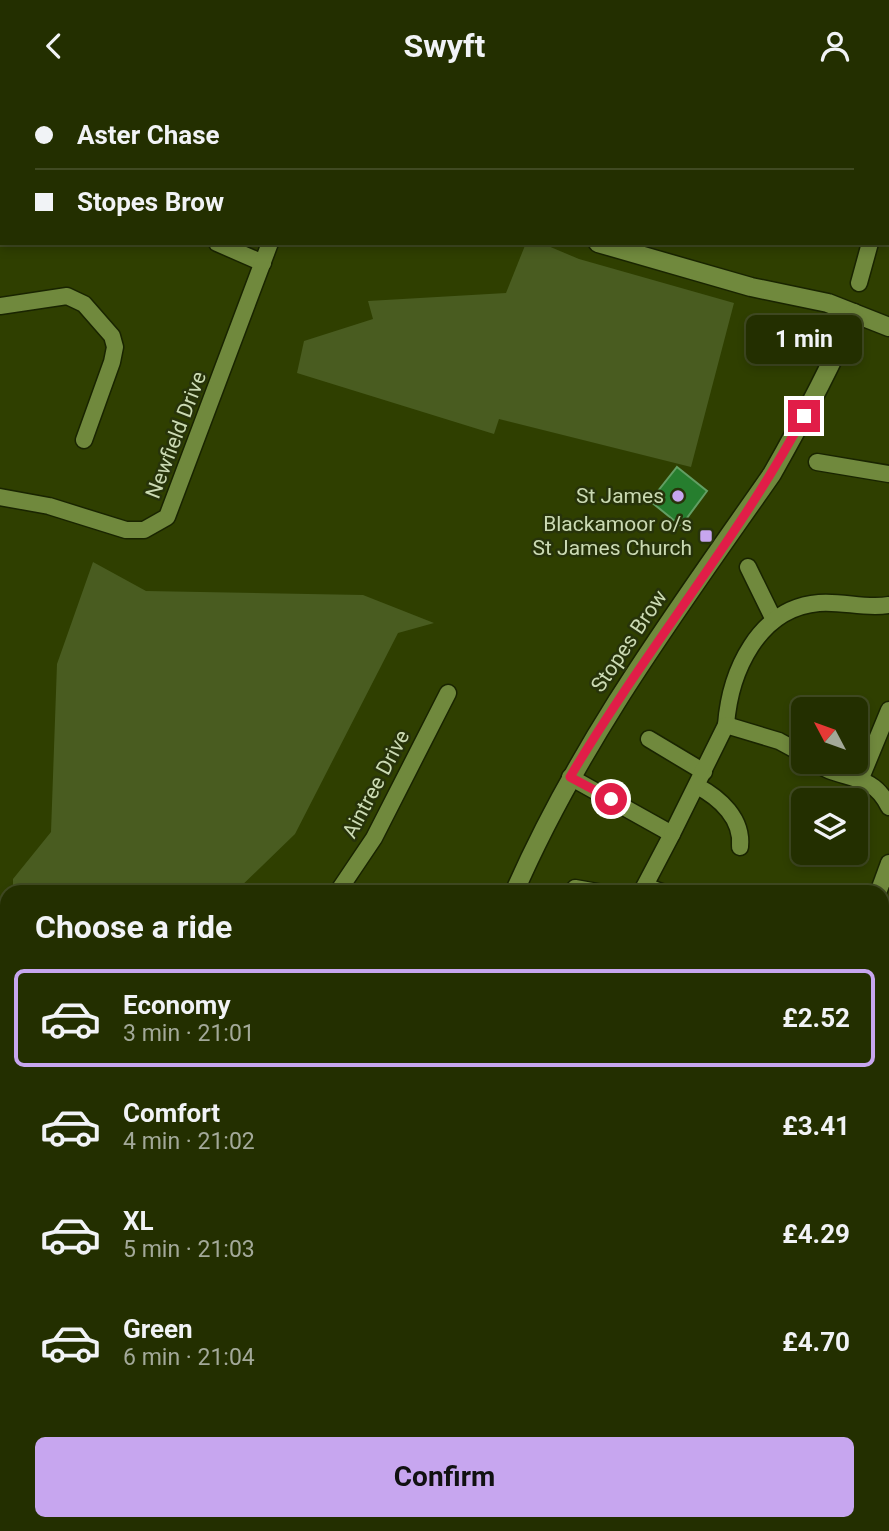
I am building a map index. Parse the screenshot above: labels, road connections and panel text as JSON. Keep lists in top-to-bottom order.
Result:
{
  "streets": {
    "main road": ["Stopes Brow"],
    "street": ["Newfield Drive", "Aintree Drive"]
  },
  "places": {
    "other": ["St James"],
    "transit": ["Blackamoor o/s St James Church"]
  },
  "north": "top left",
  "page": {
    "header": "Swyft",
    "banner": ["Aster Chase", "Stopes Brow"],
    "bubble": "1 min",
    "heading": "Choose a ride",
    "list": [
      {
        "name": "Economy",
        "note": "3 min · 21:01",
        "value": "£2.52"
      },
      {
        "name": "Comfort",
        "note": "4 min · 21:02",
        "value": "£3.41"
      },
      {
        "name": "XL",
        "note": "5 min · 21:03",
        "value": "£4.29"
      },
      {
        "name": "Green",
        "note": "6 min · 21:04",
        "value": "£4.70"
      }
    ],
    "buttons": "Confirm"
  }
}
